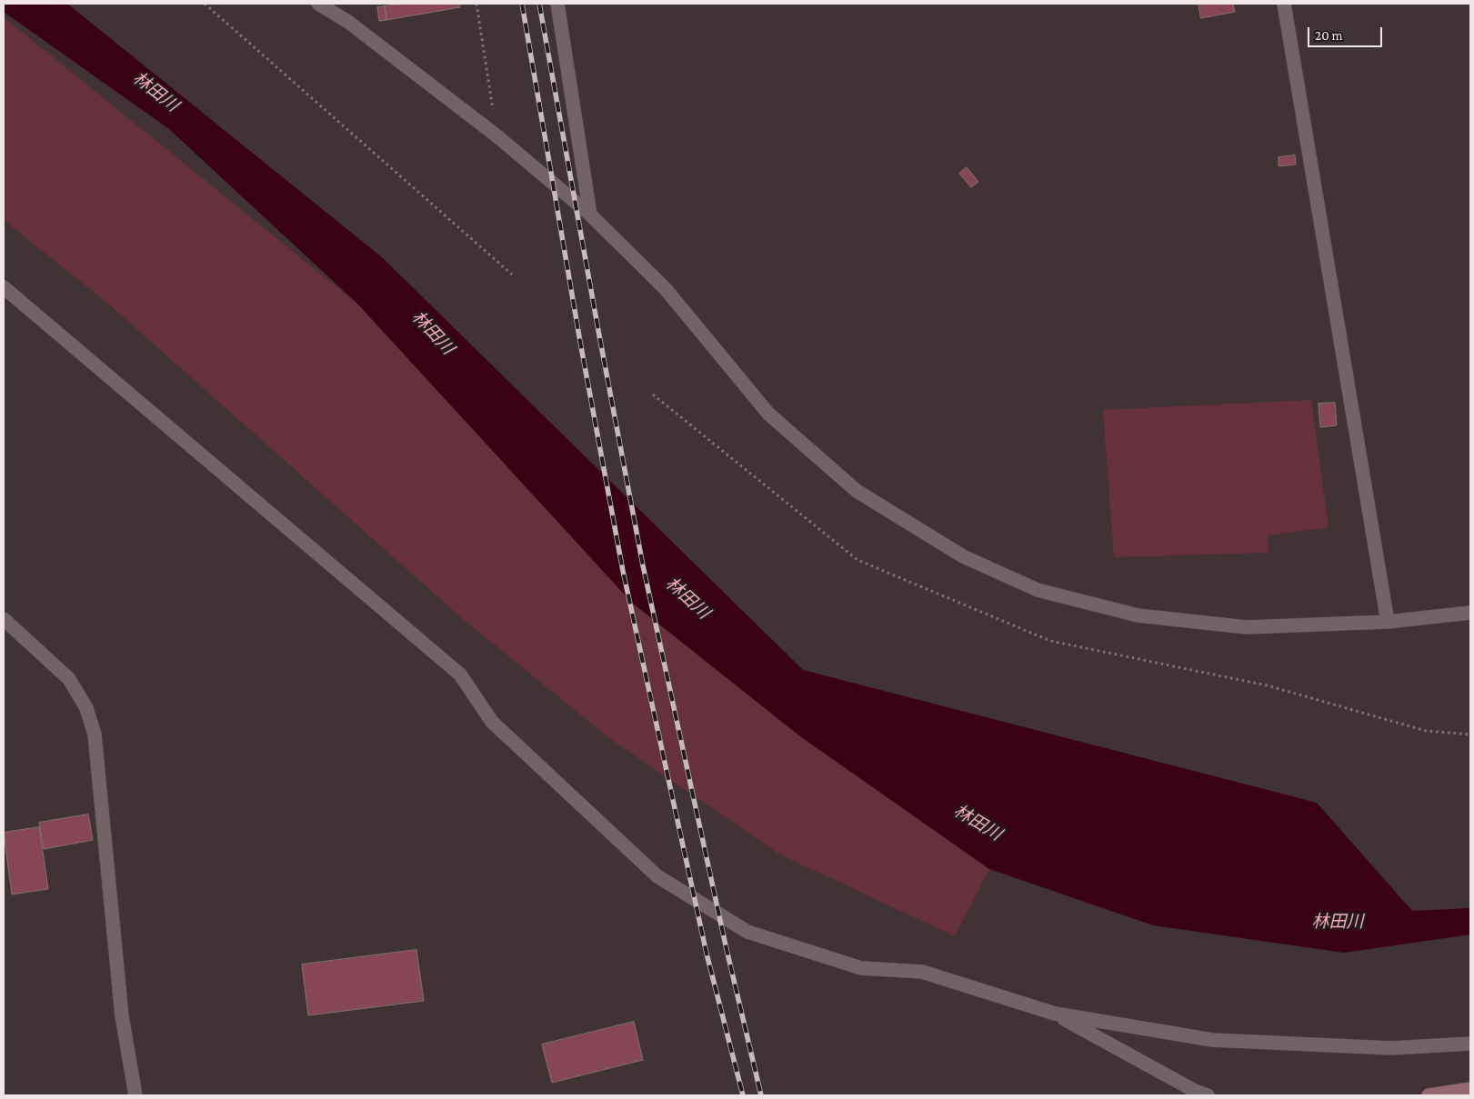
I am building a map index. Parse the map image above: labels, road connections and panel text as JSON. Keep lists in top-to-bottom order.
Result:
{
  "water": ["林田川"],
  "scale_bar": "20 m"
}
